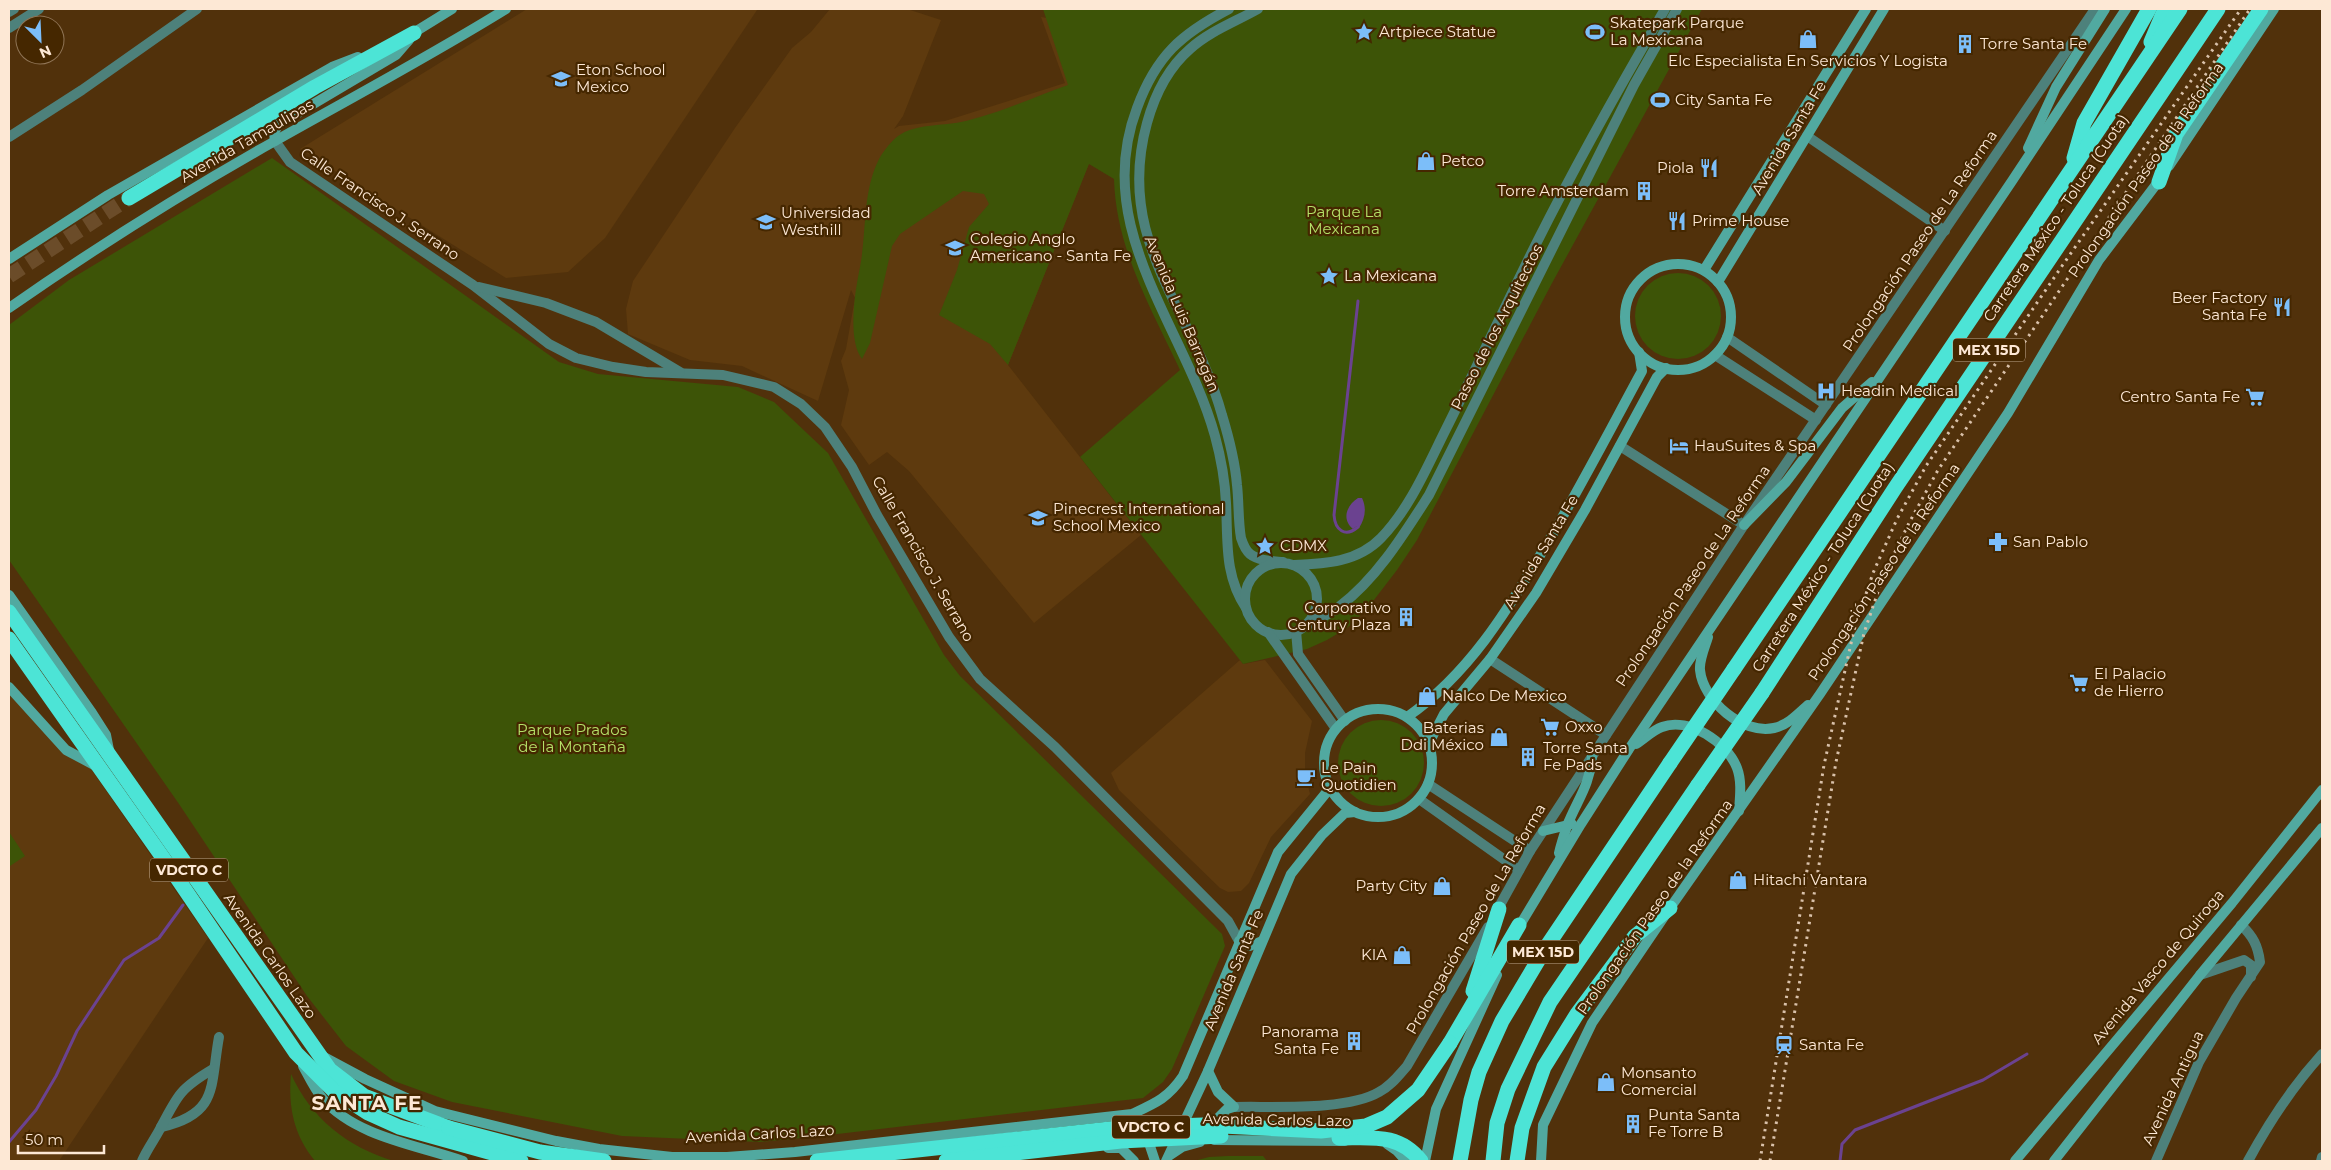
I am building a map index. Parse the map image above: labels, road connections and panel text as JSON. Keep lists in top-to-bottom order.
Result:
{
  "streets": {
    "highway": [
      "Carretera México - Toluca (Cuota)",
      "MEX 15D",
      "VDCTO C",
      "Avenida Carlos Lazo"
    ],
    "main road": [
      "Avenida Santa Fe",
      "Avenida Tamaulipas",
      "Prolongación Paseo de la Reforma",
      "Avenida Vasco de Quiroga"
    ],
    "street": [
      "Calle Francisco J. Serrano",
      "Prolongación Paseo de La Reforma",
      "Avenida Luis Barragán",
      "Paseo de los Arquitectos",
      "Avenida Antigua"
    ]
  },
  "crossings": [
    ["Avenida Santa Fe", "Calle Francisco J. Serrano"],
    ["Avenida Santa Fe", "Avenida Carlos Lazo"],
    ["Avenida Tamaulipas", "Calle Francisco J. Serrano"],
    ["Prolongación Paseo de La Reforma", "Avenida Carlos Lazo"],
    ["Avenida Luis Barragán", "Paseo de los Arquitectos"]
  ],
  "districts": ["SANTA FE"],
  "parks": ["Parque La Mexicana", "Parque Prados de la Montaña"],
  "places": {
    "place": ["Artpiece Statue", "La Mexicana", "CDMX"],
    "sports": ["Skatepark Parque La Mexicana", "City Santa Fe"],
    "shop": [
      "Elc Especialista En Servicios Y Logista",
      "Petco",
      "Nalco De Mexico",
      "Baterias Ddi México",
      "Hitachi Vantara",
      "Party City",
      "KIA",
      "Monsanto Comercial"
    ],
    "building": [
      "Torre Santa Fe",
      "Torre Amsterdam",
      "Corporativo Century Plaza",
      "Torre Santa Fe Pads",
      "Panorama Santa Fe",
      "Punta Santa Fe Torre B"
    ],
    "school or university": [
      "Eton School Mexico",
      "Universidad Westhill",
      "Colegio Anglo Americano - Santa Fe",
      "Pinecrest International School Mexico"
    ],
    "restaurant": ["Piola", "Prime House", "Beer Factory Santa Fe"],
    "hospital": ["Headin Medical"],
    "supermarket": ["Centro Santa Fe", "El Palacio de Hierro", "Oxxo"],
    "hotel": ["HauSuites & Spa"],
    "pharmacy": ["San Pablo"],
    "cafe": ["Le Pain Quotidien"],
    "station": ["Santa Fe"]
  },
  "scale_bar": "50 m",
  "north": "bottom right"
}
